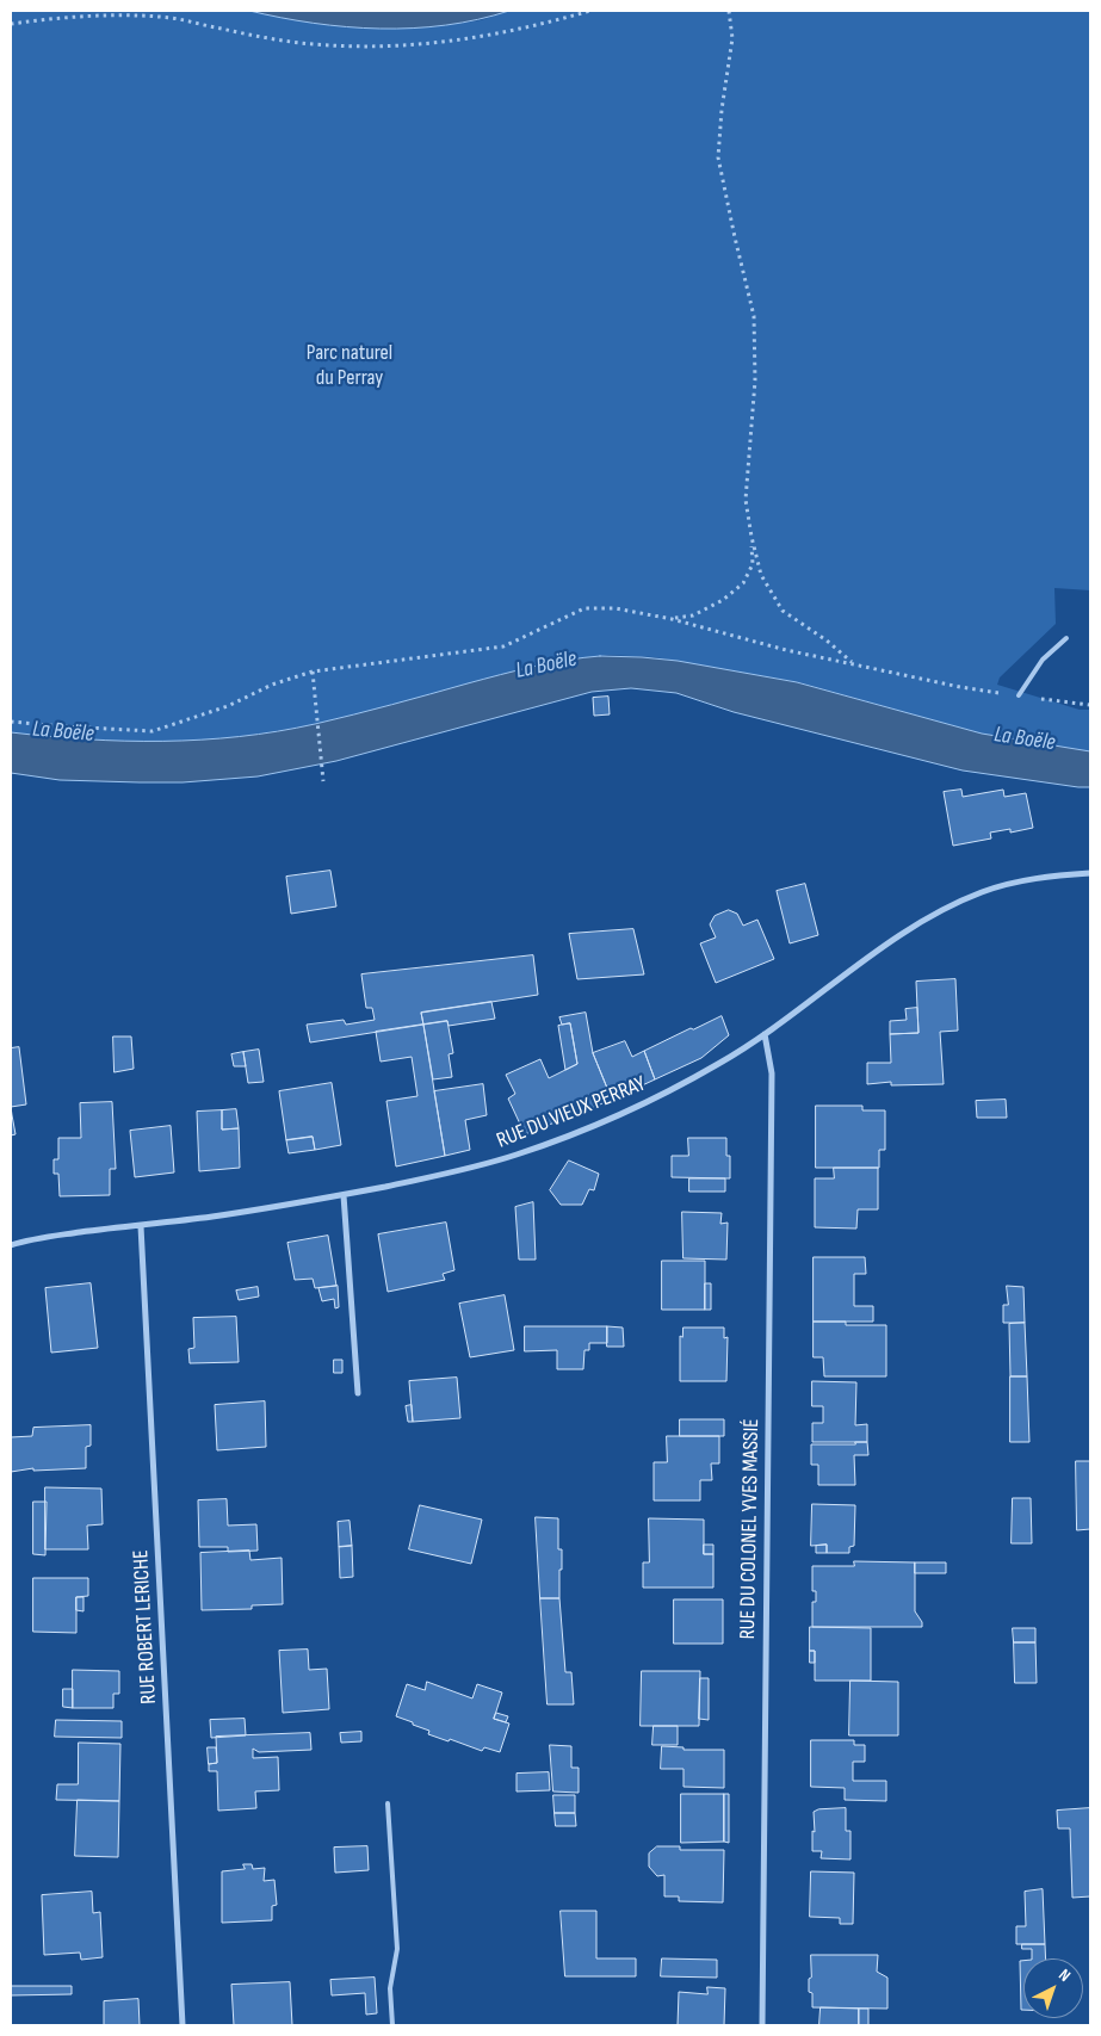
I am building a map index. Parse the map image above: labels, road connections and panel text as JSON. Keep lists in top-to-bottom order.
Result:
{
  "streets": {
    "street": ["RUE DU VIEUX PERRAY", "RUE DU COLONEL YVES MASSIÉ", "RUE ROBERT LERICHE"]
  },
  "crossings": [
    ["RUE DU VIEUX PERRAY", "RUE DU COLONEL YVES MASSIÉ"],
    ["RUE DU VIEUX PERRAY", "RUE ROBERT LERICHE"]
  ],
  "water": ["La Boële"],
  "parks": ["Parc naturel du Perray"],
  "north": "top right"
}
